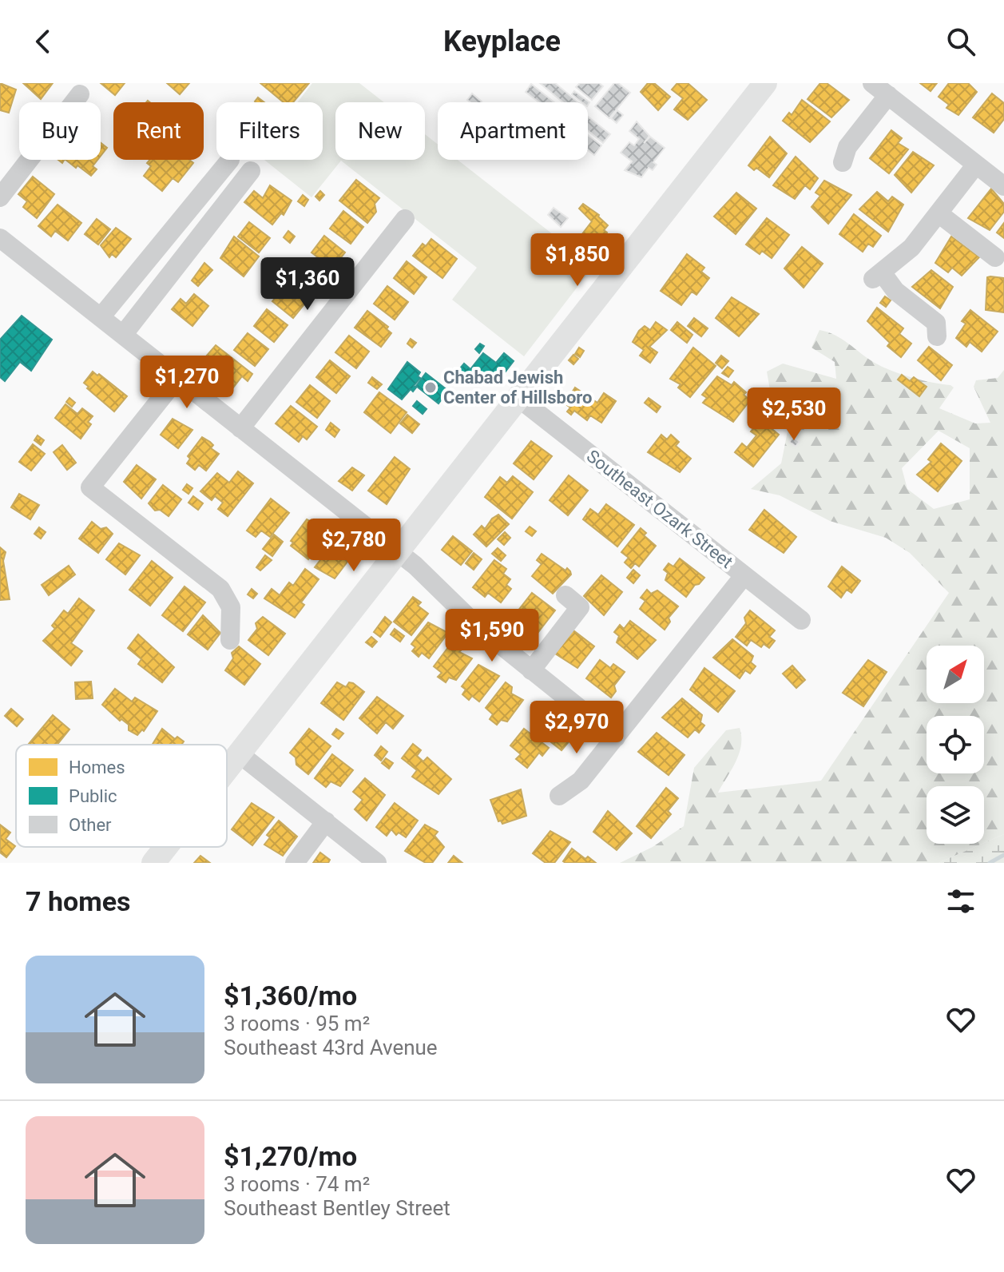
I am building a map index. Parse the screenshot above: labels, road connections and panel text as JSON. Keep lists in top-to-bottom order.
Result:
{
  "streets": {
    "street": ["Southeast Ozark Street"]
  },
  "places": ["Chabad Jewish Center of Hillsboro"],
  "legend": ["Homes", "Public", "Other"],
  "north": "top right",
  "page": {
    "header": "Keyplace",
    "chip": [
      "Buy",
      "Rent",
      "Filters",
      "New",
      "Apartment"
    ],
    "price": [
      "$1,850",
      "$1,360",
      "$1,270",
      "$2,530",
      "$2,780",
      "$1,590",
      "$2,970"
    ],
    "heading": "7 homes",
    "list": [
      {
        "name": "$1,360/mo",
        "note": "3 rooms · 95 m² · Southeast 43rd Avenue"
      },
      {
        "name": "$1,270/mo",
        "note": "3 rooms · 74 m² · Southeast Bentley Street"
      }
    ]
  }
}
